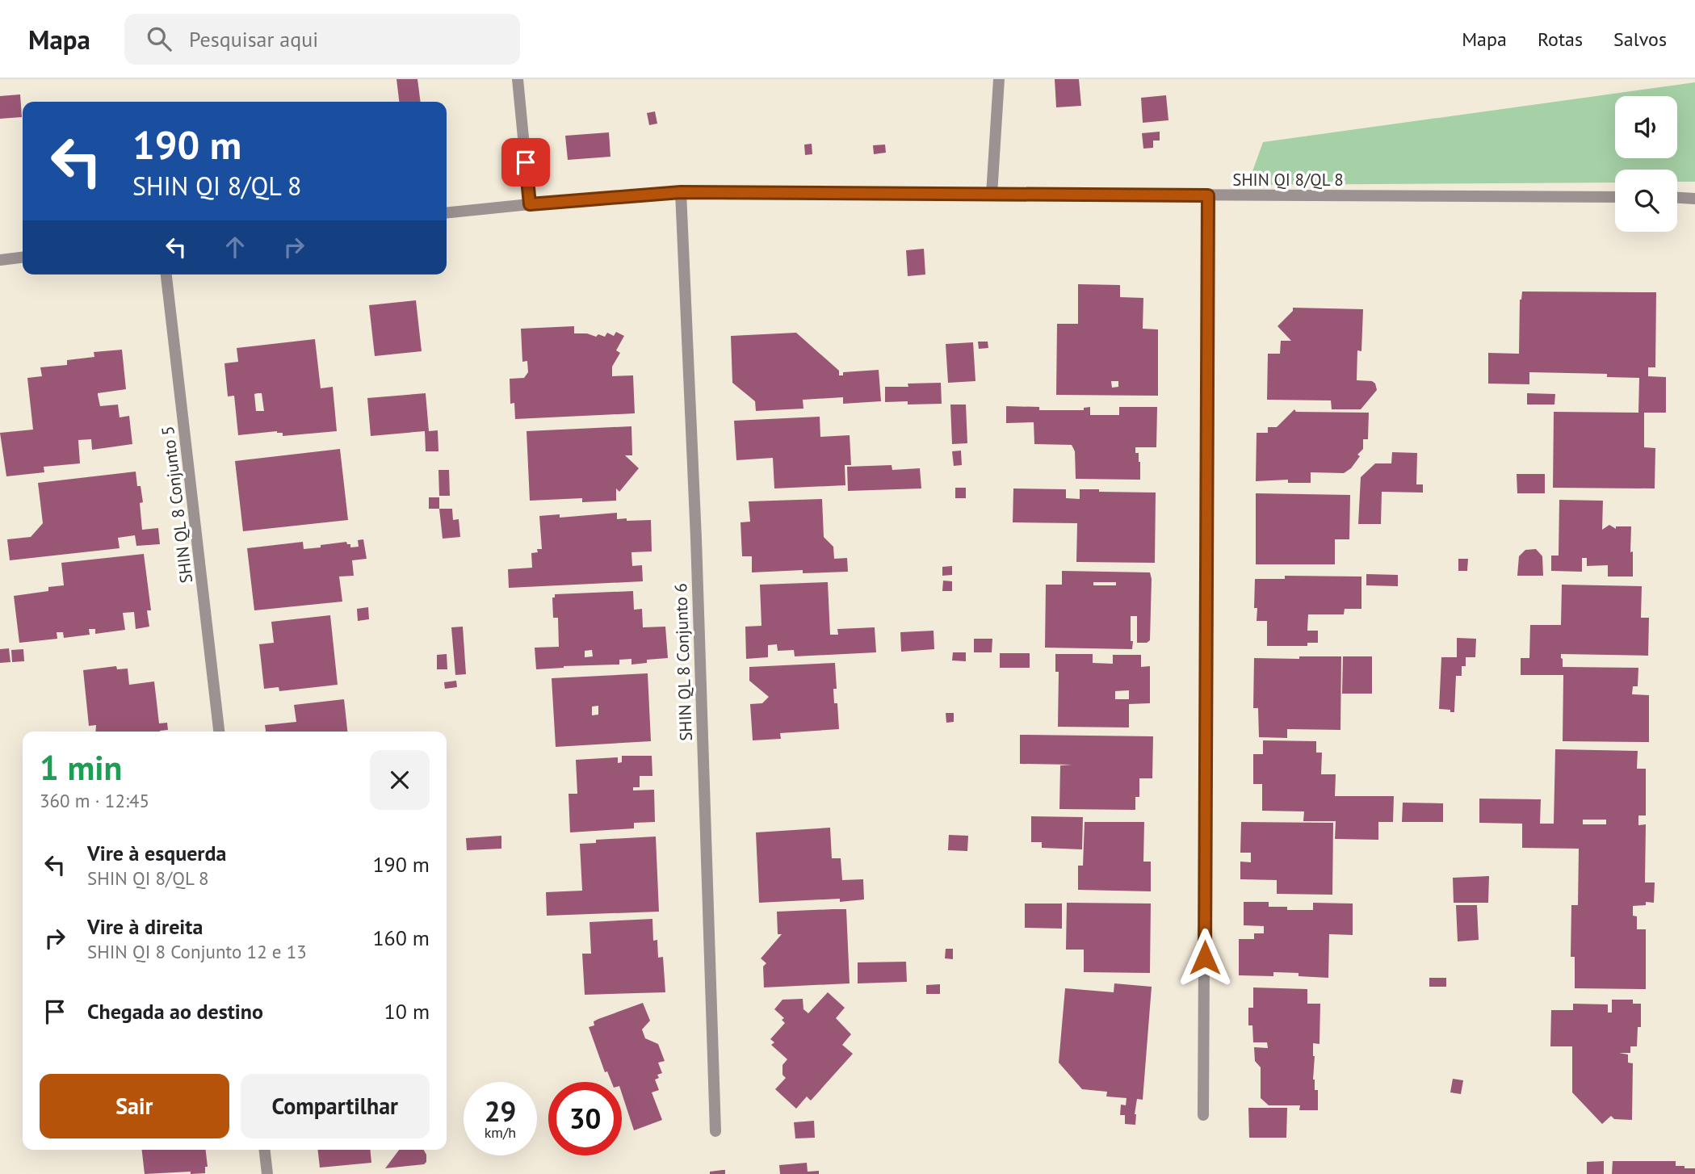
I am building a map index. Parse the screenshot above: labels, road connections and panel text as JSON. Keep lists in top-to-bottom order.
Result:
{
  "streets": {
    "street": ["SHIN QI 8/QL 8", "SHIN QL 8 Conjunto 5", "SHIN QL 8 Conjunto 6"]
  },
  "crossings": [
    ["SHIN QI 8/QL 8", "SHIN QL 8 Conjunto 6"]
  ],
  "page": {
    "header": "Mapa",
    "search": "Pesquisar aqui",
    "nav": ["Mapa", "Rotas", "Salvos"],
    "turn": ["190 m", "SHIN QI 8/QL 8"],
    "heading": ["1 min", "360 m · 12:45"],
    "list": [
      {
        "name": "Vire à esquerda",
        "note": "SHIN QI 8/QL 8",
        "value": "190 m"
      },
      {
        "name": "Vire à direita",
        "note": "SHIN QI 8 Conjunto 12 e 13",
        "value": "160 m"
      },
      {
        "name": "Chegada ao destino",
        "value": "10 m"
      }
    ],
    "buttons": ["Sair", "Compartilhar"],
    "speed": "29 km/h",
    "limit": "30"
  }
}
